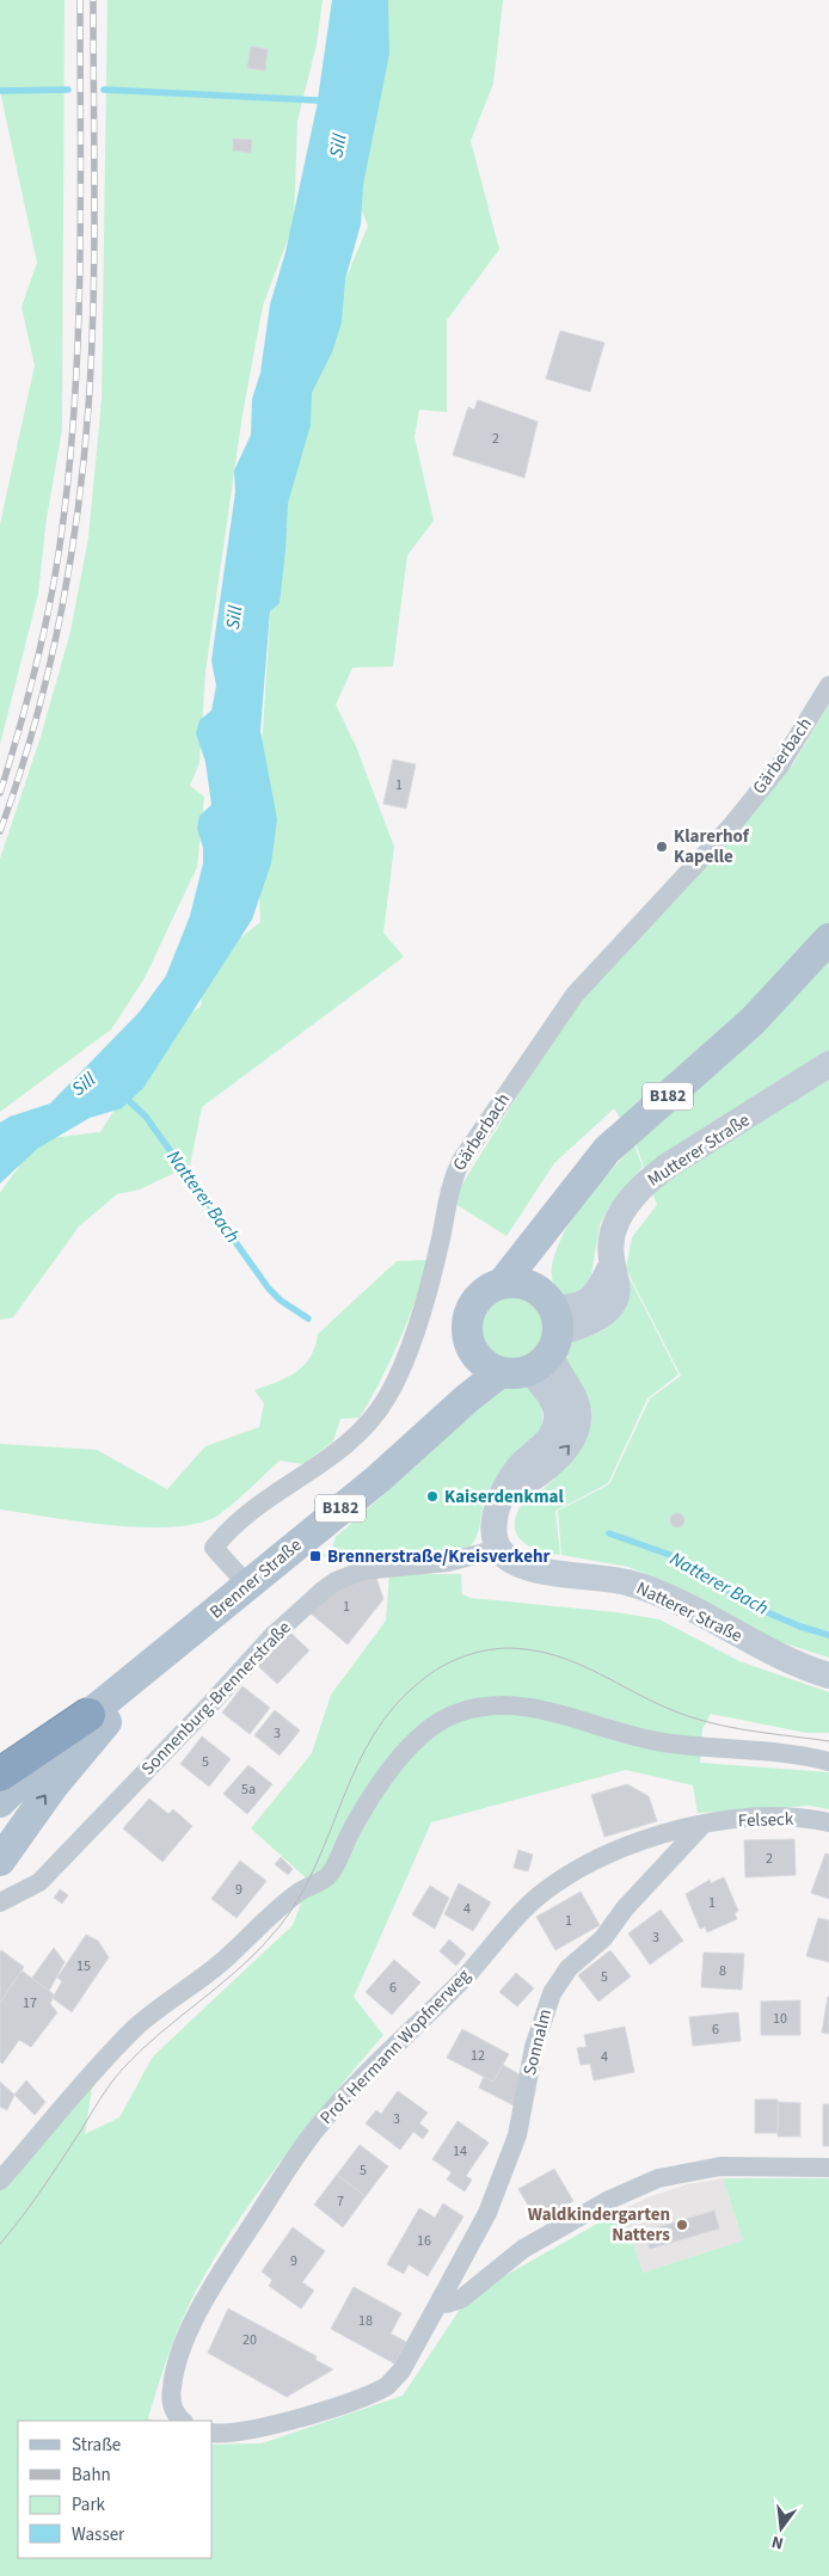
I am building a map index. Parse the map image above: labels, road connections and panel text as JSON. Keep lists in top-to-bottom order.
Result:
{
  "streets": {
    "main road": ["B182", "Brenner Straße"],
    "street": [
      "Gärberbach",
      "Mutterer Straße",
      "Natterer Straße",
      "Sonnenburg-Brennerstraße",
      "Felseck",
      "Sonnalm",
      "Prof. Hermann Wopfnerweg"
    ]
  },
  "crossings": [
    ["Gärberbach", "Brenner Straße"],
    ["B182", "Mutterer Straße"],
    ["B182", "Brenner Straße"],
    ["Mutterer Straße", "Brenner Straße"],
    ["Natterer Straße", "Sonnenburg-Brennerstraße"],
    ["Felseck", "Sonnalm"],
    ["Felseck", "Prof. Hermann Wopfnerweg"],
    ["Sonnalm", "Prof. Hermann Wopfnerweg"]
  ],
  "water": ["Sill", "Natterer Bach"],
  "places": {
    "other": ["Klarerhof Kapelle", "Kaiserdenkmal", "Waldkindergarten Natters"],
    "transit": ["Brennerstraße/Kreisverkehr"]
  },
  "house_numbers": [
    "2",
    "1",
    "1",
    "3",
    "5",
    "5a",
    "2",
    "9",
    "1",
    "4",
    "1",
    "3",
    "15",
    "8",
    "5",
    "6",
    "17",
    "10",
    "6",
    "12",
    "4",
    "3",
    "14",
    "5",
    "7",
    "16",
    "9",
    "18",
    "20"
  ],
  "legend": [
    "Straße",
    "Bahn",
    "Park",
    "Wasser"
  ],
  "north": "bottom"
}
